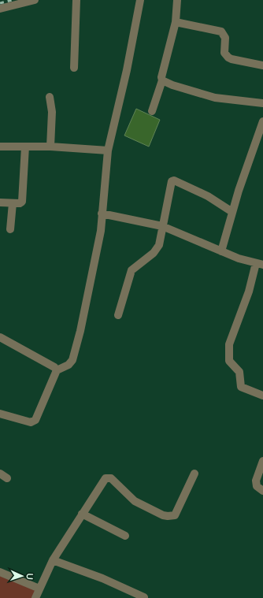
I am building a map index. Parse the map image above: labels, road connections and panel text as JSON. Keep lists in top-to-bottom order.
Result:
{
  "north": "right"
}
